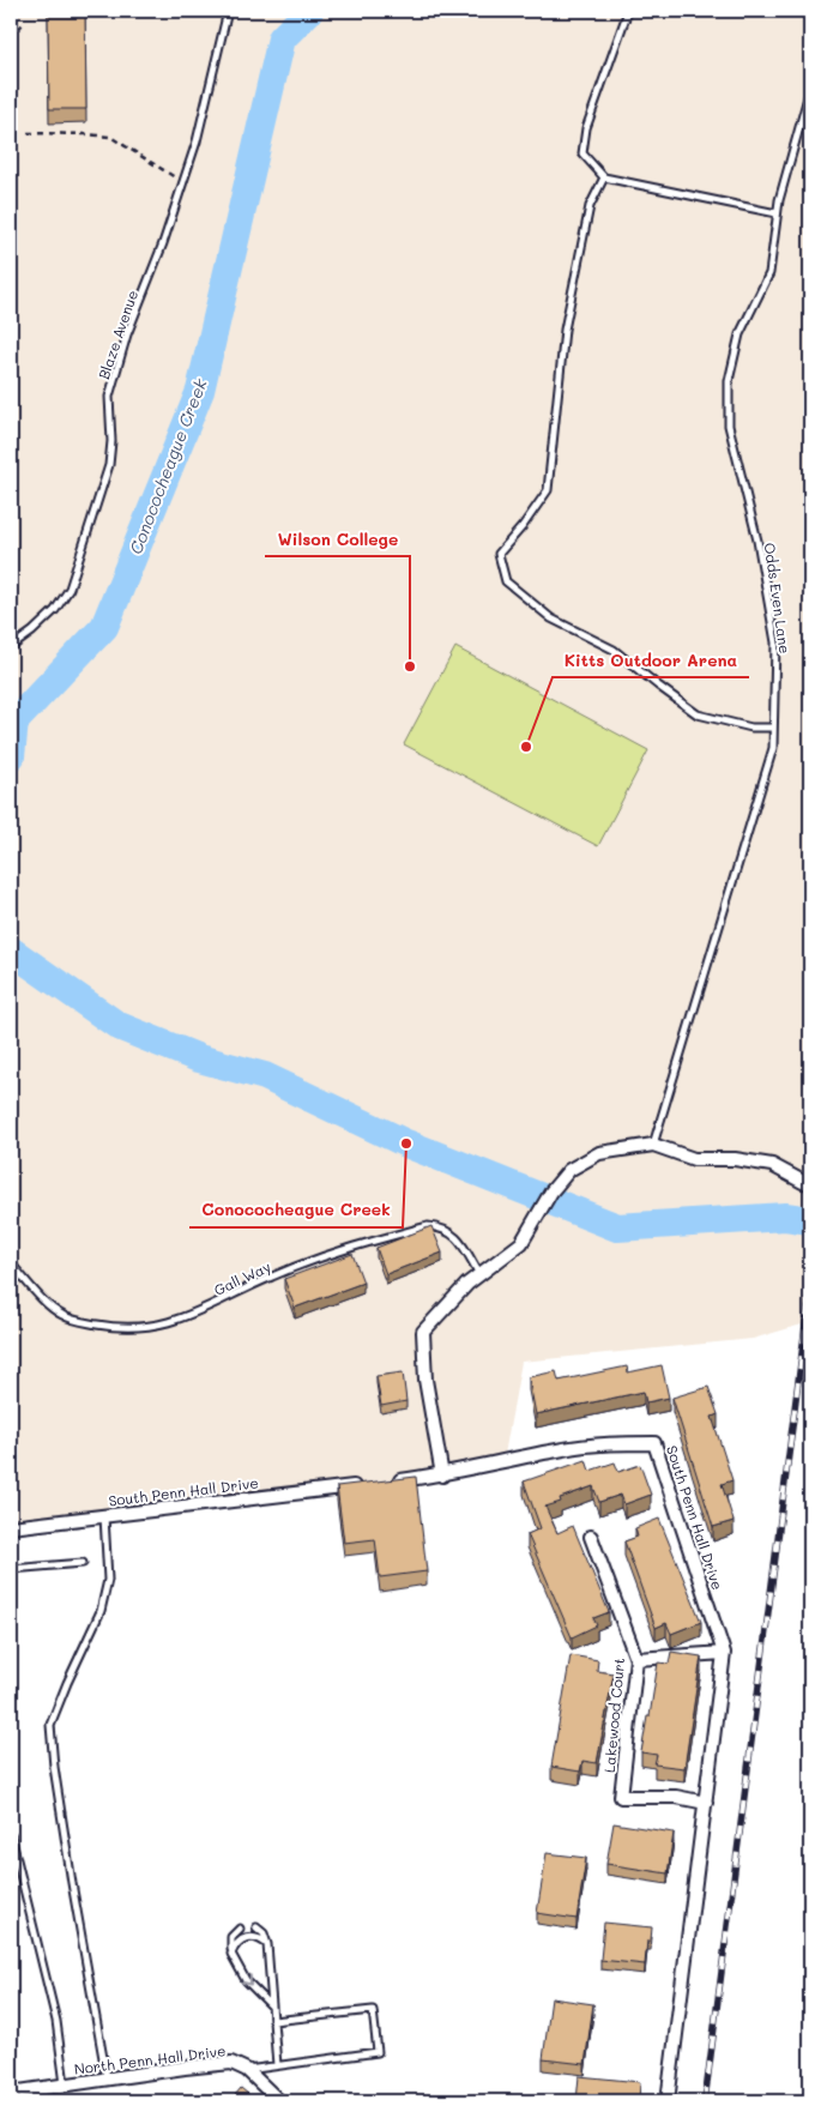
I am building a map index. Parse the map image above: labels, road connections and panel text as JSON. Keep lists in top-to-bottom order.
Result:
{
  "streets": {
    "street": ["South Penn Hall Drive", "Lakewood Court", "North Penn Hall Drive"],
    "lane": ["Blaze Avenue", "Odds Even Lane", "Gall Way"]
  },
  "crossings": [
    ["South Penn Hall Drive", "Lakewood Court"]
  ],
  "water": ["Conococheague Creek"],
  "places": ["Wilson College", "Kitts Outdoor Arena", "Conococheague Creek"]
}
